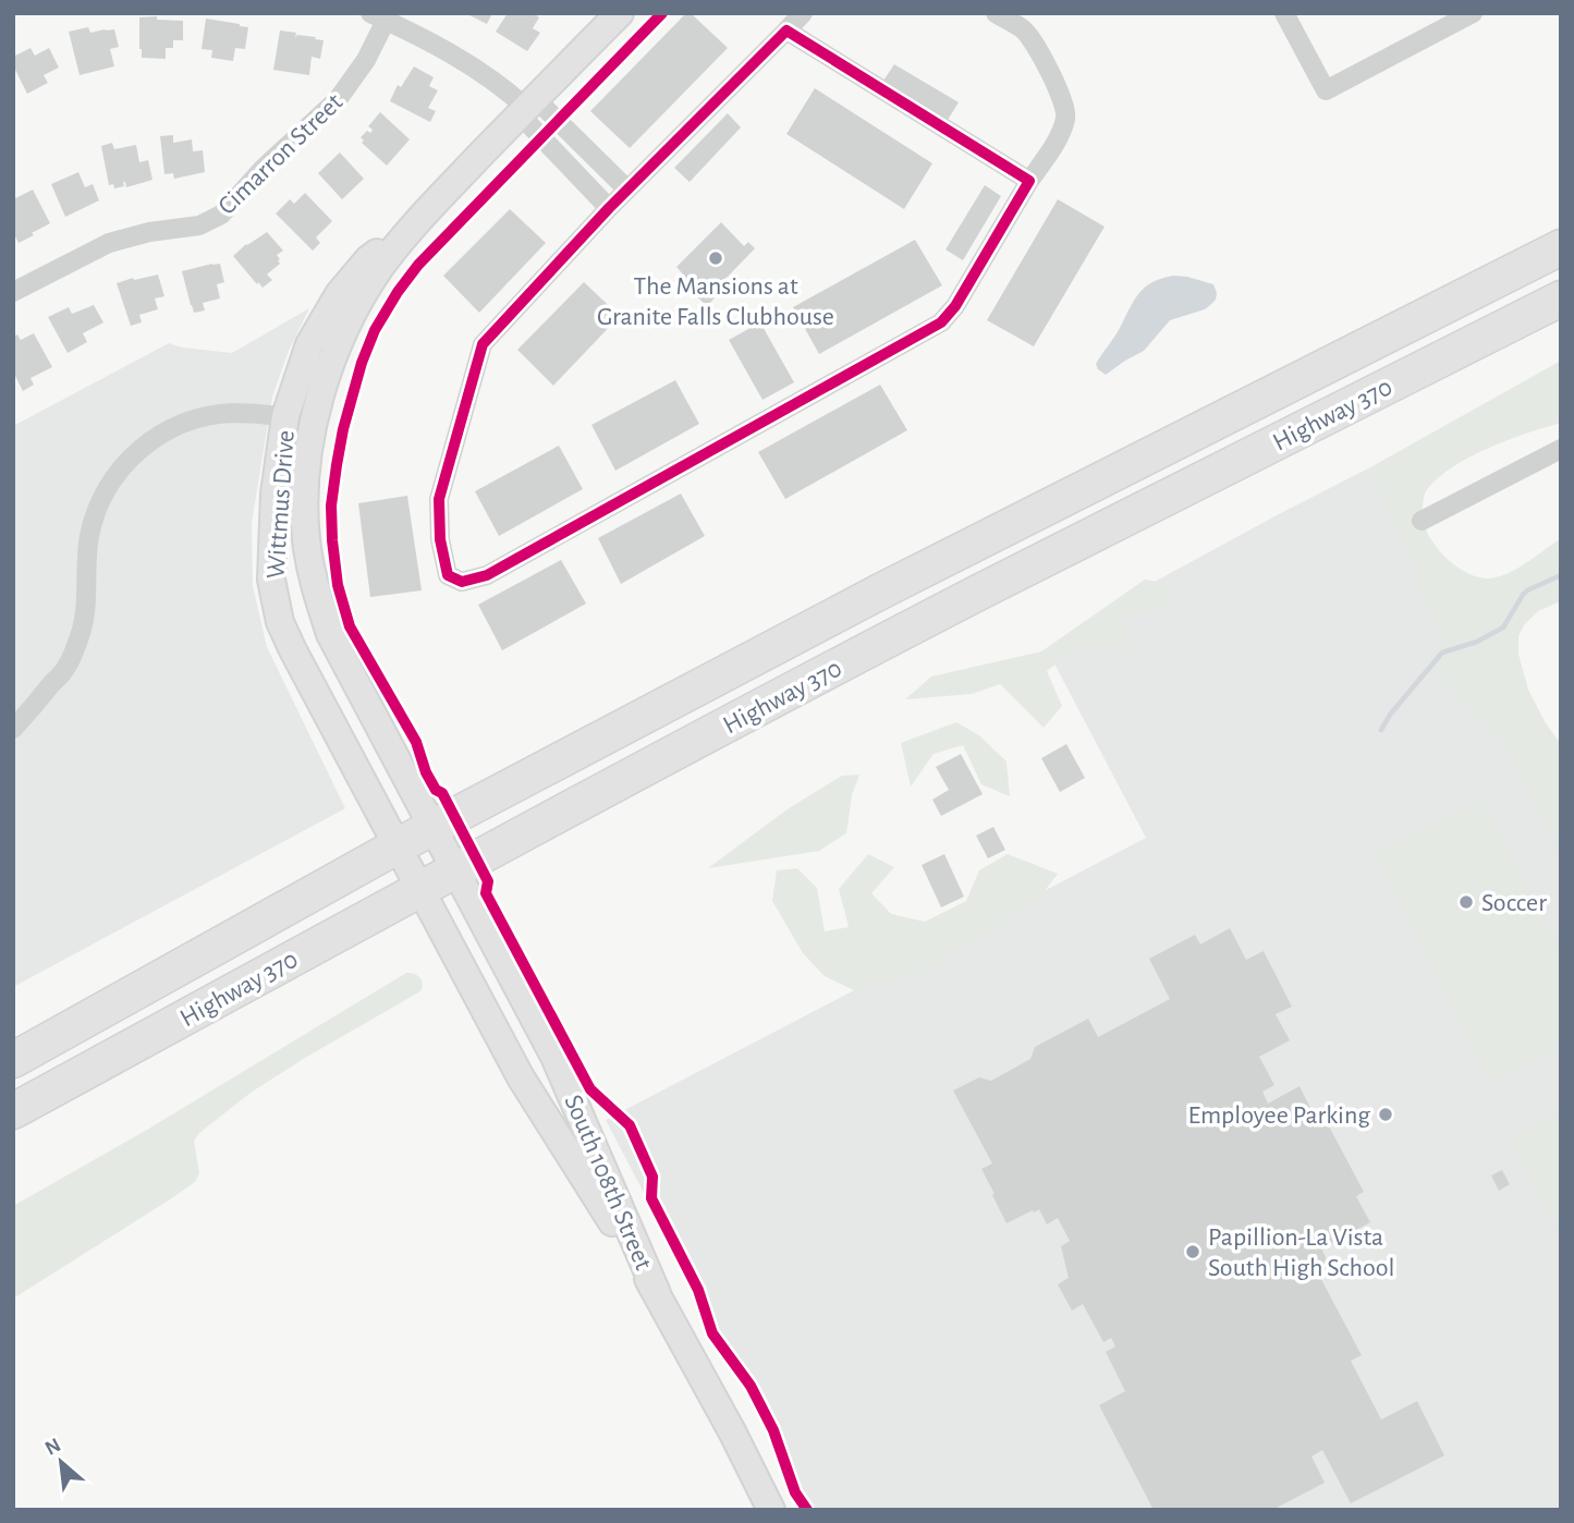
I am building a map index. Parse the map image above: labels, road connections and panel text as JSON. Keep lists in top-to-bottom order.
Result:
{
  "streets": {
    "highway": ["Highway 370"],
    "street": ["Cimarron Street", "Wittmus Drive", "South 108th Street"]
  },
  "crossings": [
    ["Highway 370", "Wittmus Drive"],
    ["Highway 370", "South 108th Street"],
    ["Wittmus Drive", "South 108th Street"]
  ],
  "places": [
    "The Mansions at Granite Falls Clubhouse",
    "Soccer",
    "Employee Parking",
    "Papillion-La Vista South High School"
  ],
  "north": "top left"
}
